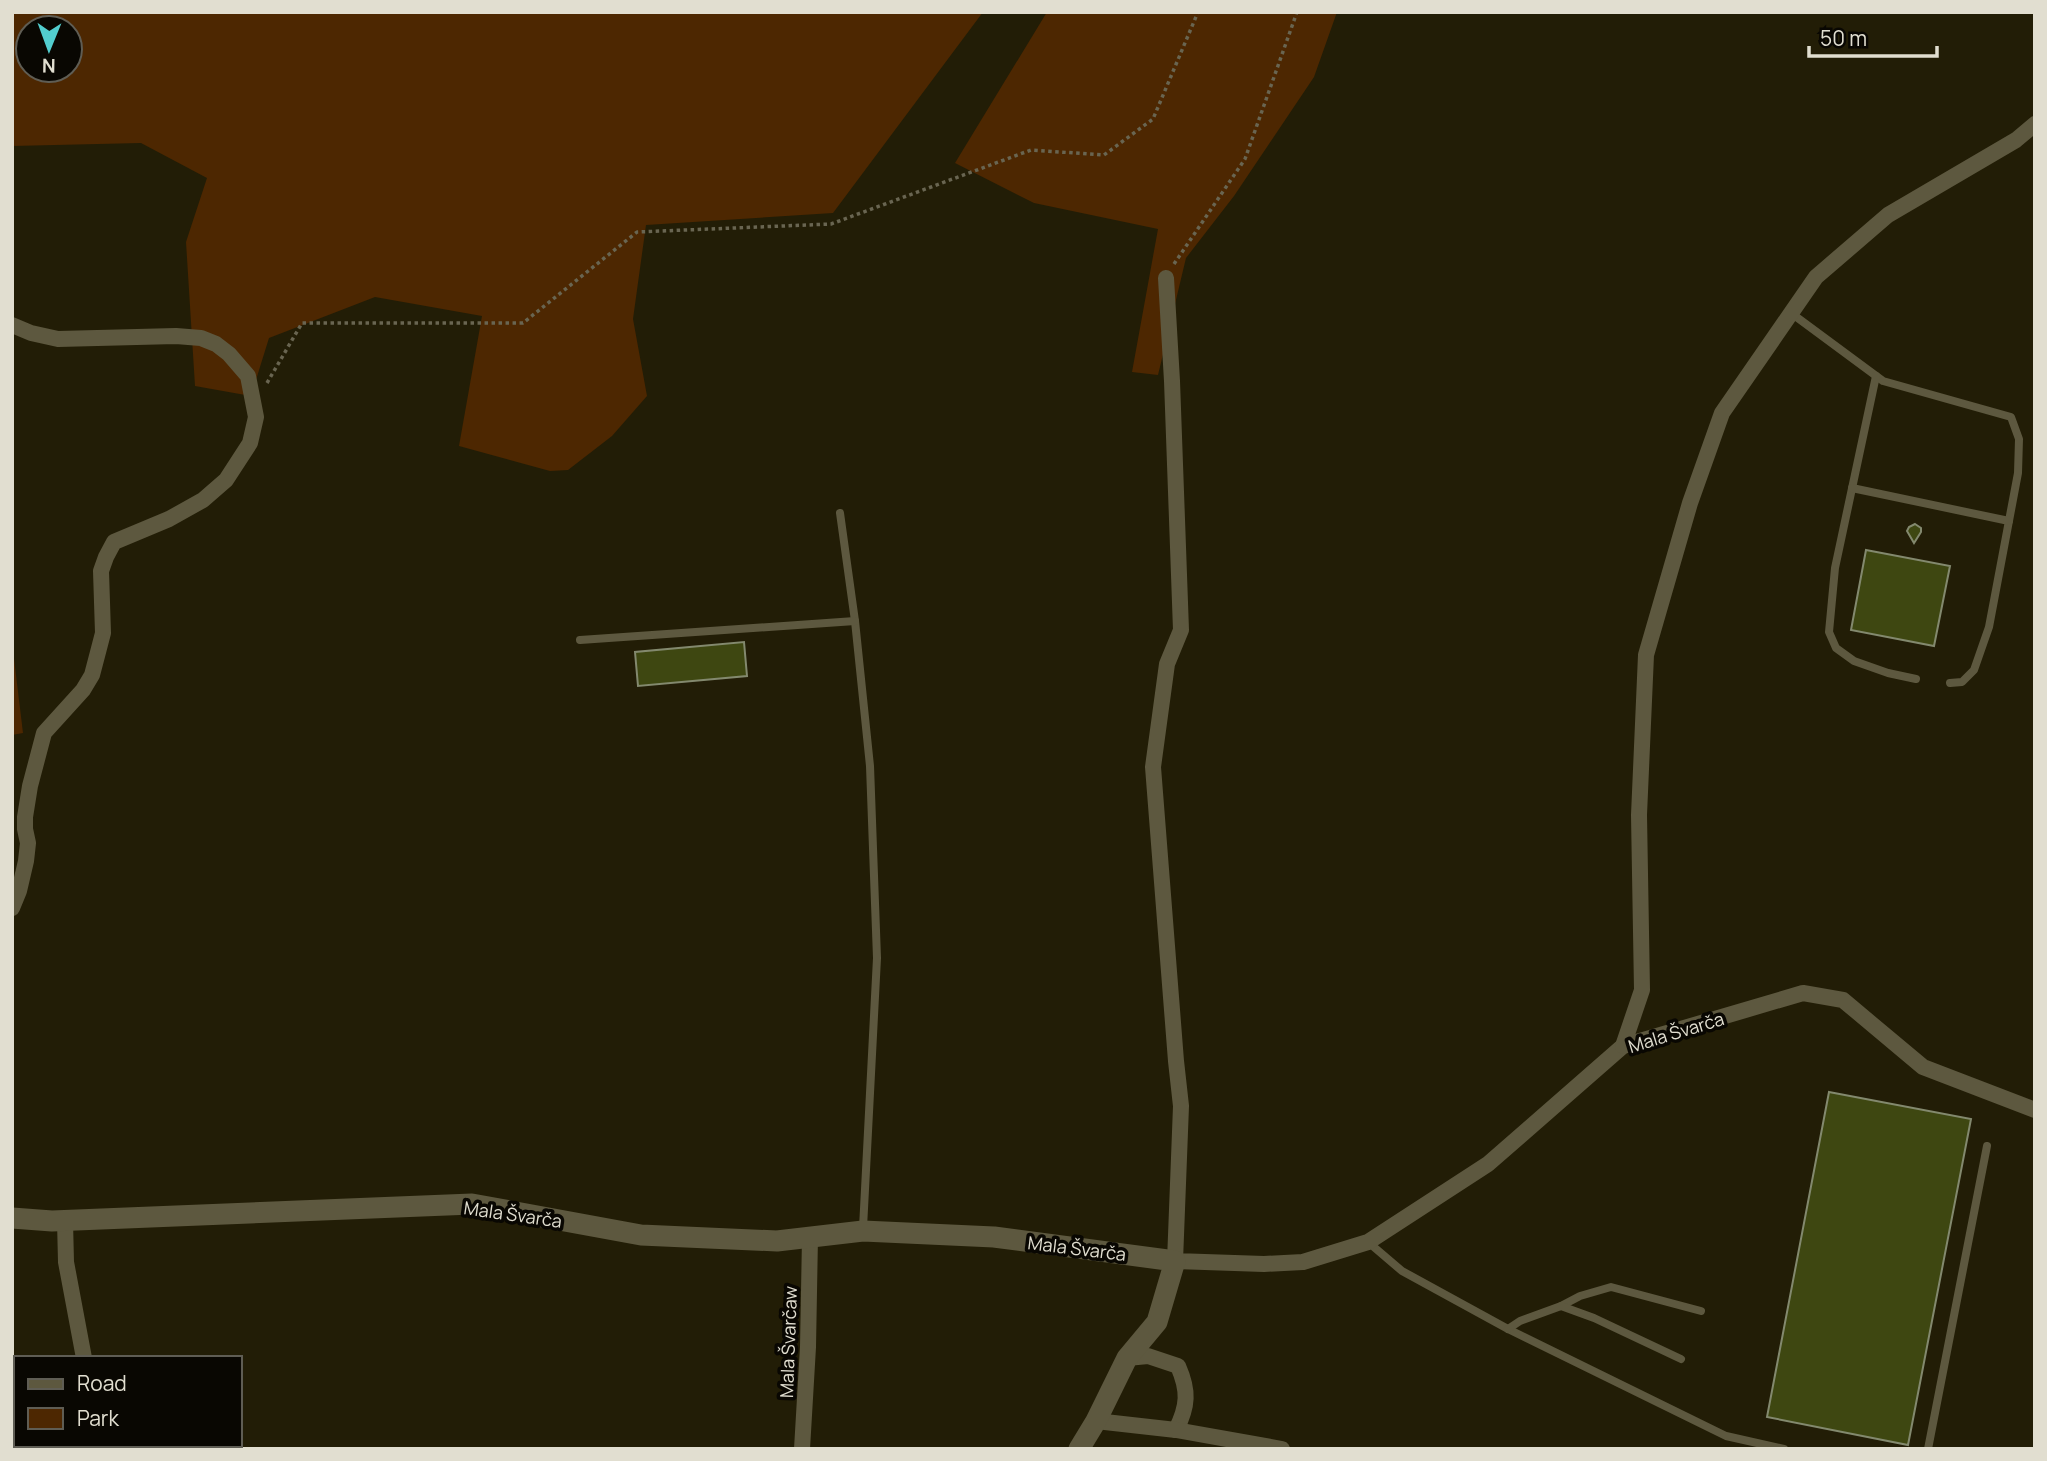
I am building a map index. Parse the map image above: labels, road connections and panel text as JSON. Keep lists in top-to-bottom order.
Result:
{
  "streets": {
    "street": ["Mala Švarča", "Mala Švarčaw"]
  },
  "crossings": [
    ["Mala Švarča", "Mala Švarčaw"]
  ],
  "legend": ["Road", "Park"],
  "scale_bar": "50 m",
  "north": "bottom"
}
